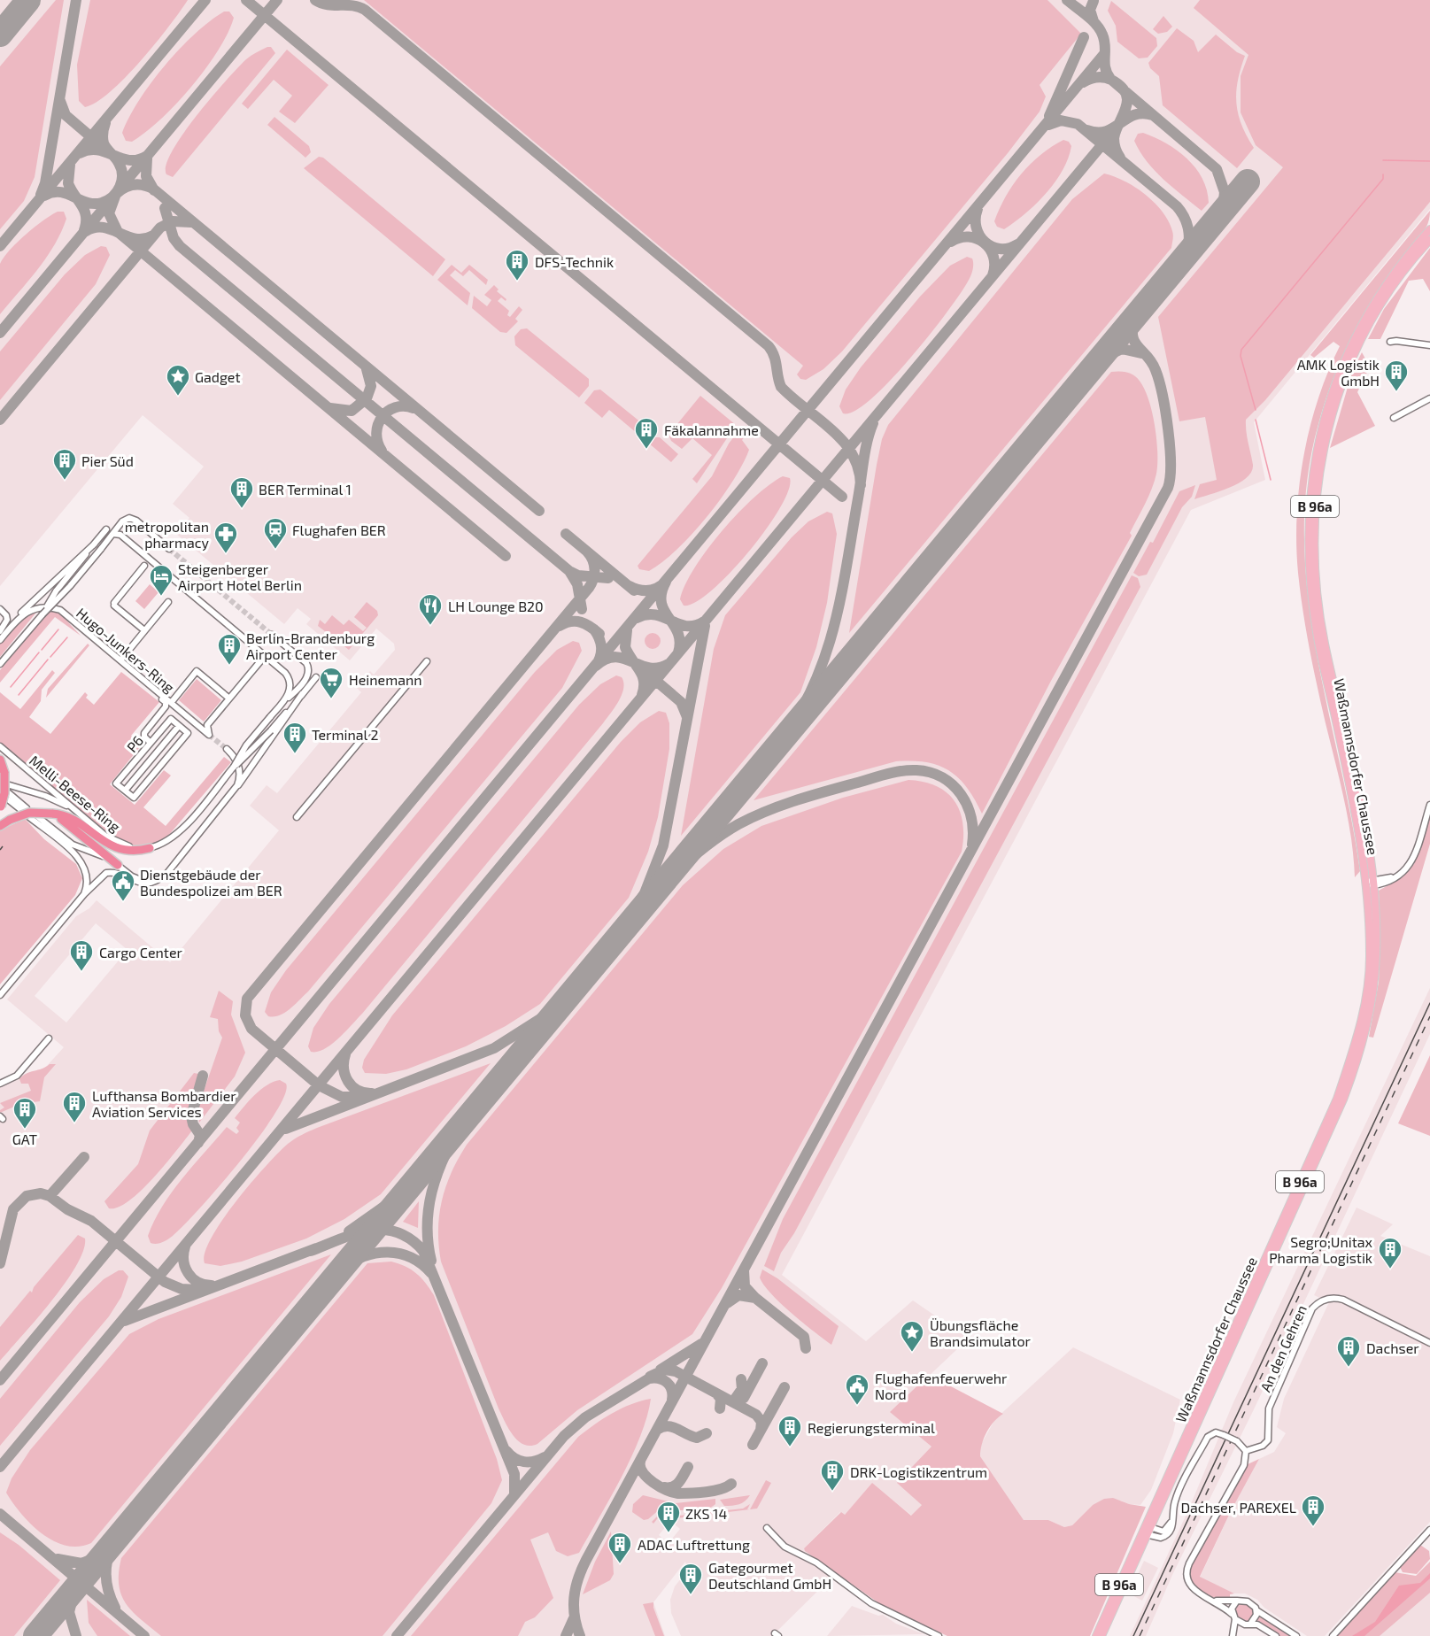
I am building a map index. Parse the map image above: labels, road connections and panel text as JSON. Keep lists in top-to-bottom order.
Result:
{
  "streets": {
    "main road": ["B 96a", "Waßmannsdorfer Chaussee"],
    "street": [
      "Hugo-Junkers-Ring",
      "P6",
      "Melli-Beese-Ring",
      "An den Gehren"
    ]
  },
  "places": {
    "building": [
      "DFS-Technik",
      "AMK Logistik GmbH",
      "Fäkalannahme",
      "Pier Süd",
      "BER Terminal 1",
      "Berlin-Brandenburg Airport Center",
      "Terminal 2",
      "Cargo Center",
      "Lufthansa Bombardier Aviation Services",
      "GAT",
      "Segro;Unitax Pharma Logistik",
      "Dachser",
      "Regierungsterminal",
      "DRK-Logistikzentrum",
      "Dachser, PAREXEL",
      "ZKS 14",
      "ADAC Luftrettung",
      "Gategourmet Deutschland GmbH"
    ],
    "place": ["Gadget", "Übungsfläche Brandsimulator"],
    "station": ["Flughafen BER"],
    "pharmacy": ["metropolitan pharmacy"],
    "hotel": ["Steigenberger Airport Hotel Berlin"],
    "restaurant": ["LH Lounge B20"],
    "supermarket": ["Heinemann"],
    "public building": ["Dienstgebäude der Bundespolizei am BER", "Flughafenfeuerwehr Nord"]
  }
}
